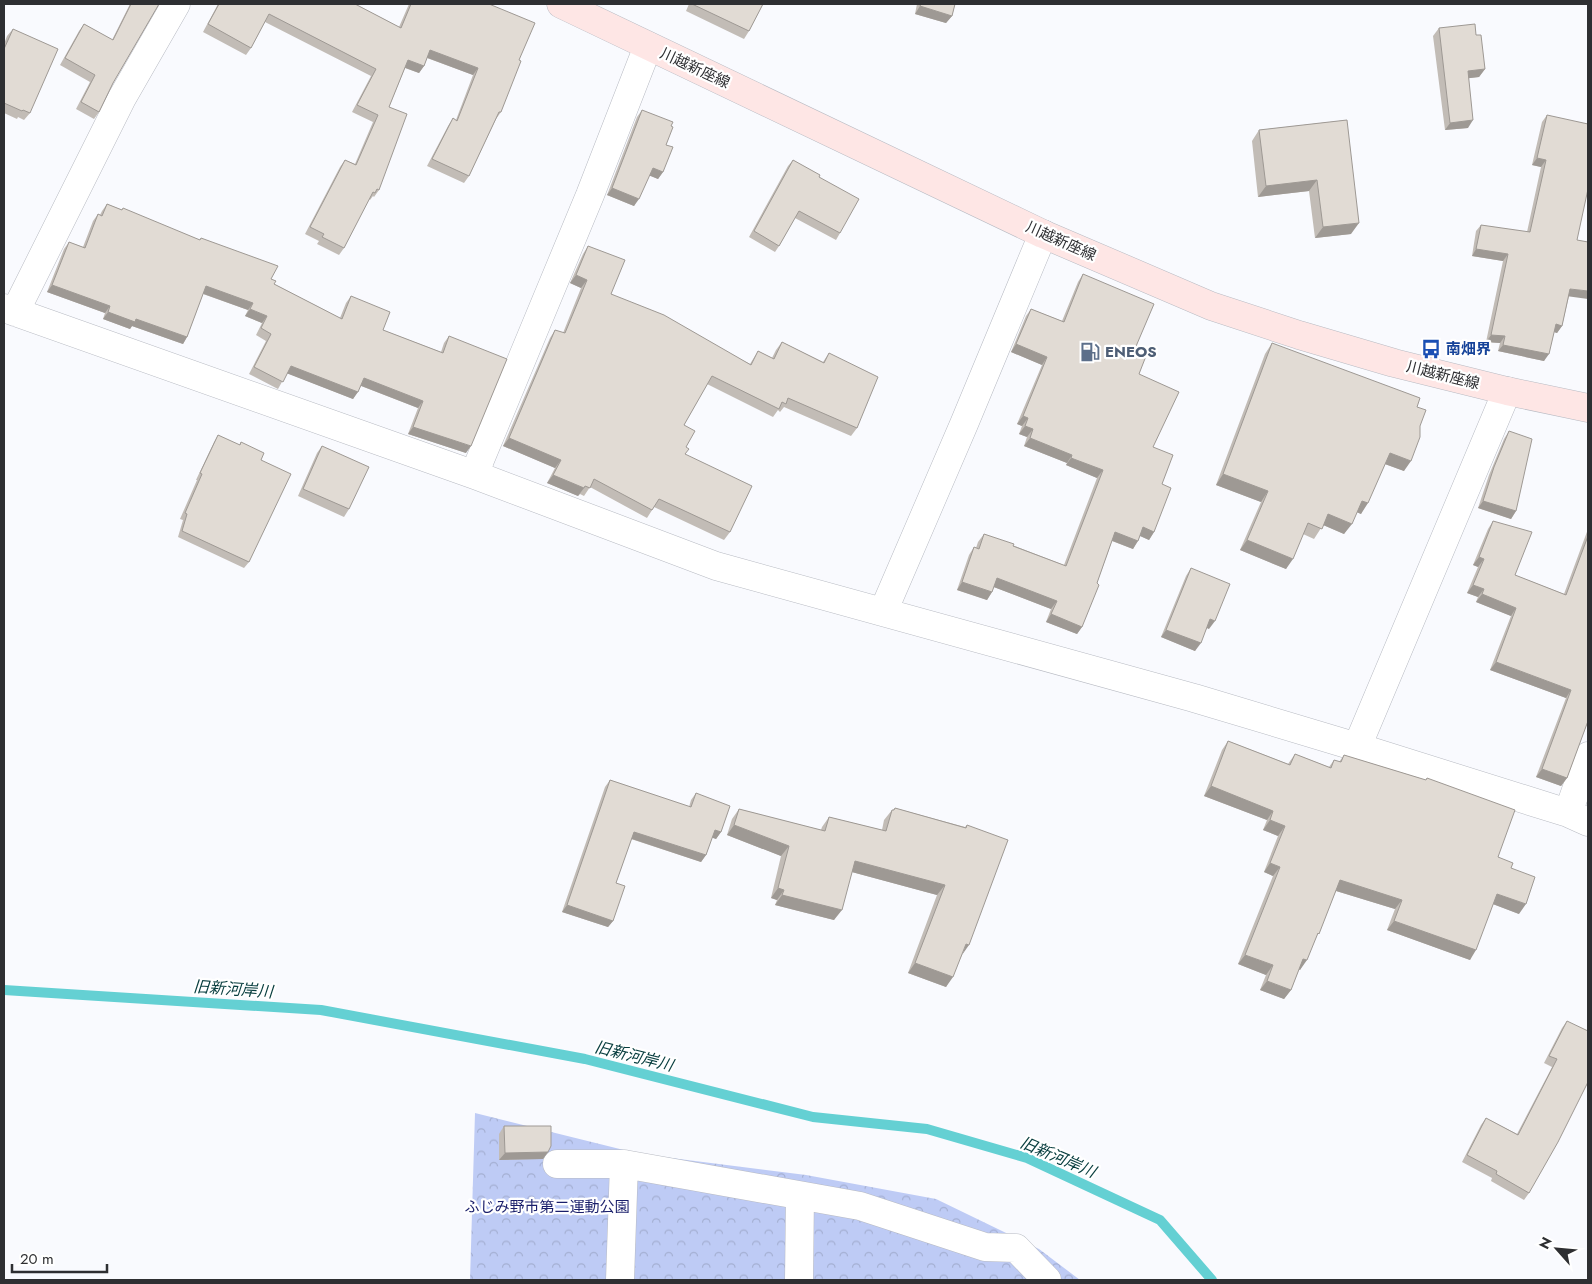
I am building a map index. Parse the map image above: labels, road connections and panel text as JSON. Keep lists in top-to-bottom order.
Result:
{
  "streets": {
    "main road": ["川越新座線"]
  },
  "water": ["旧新河岸川"],
  "parks": ["ふじみ野市第二運動公園"],
  "places": {
    "bus stop": ["南畑界"],
    "fuel station": ["ENEOS"]
  },
  "scale_bar": "20 m",
  "north": "top left"
}
